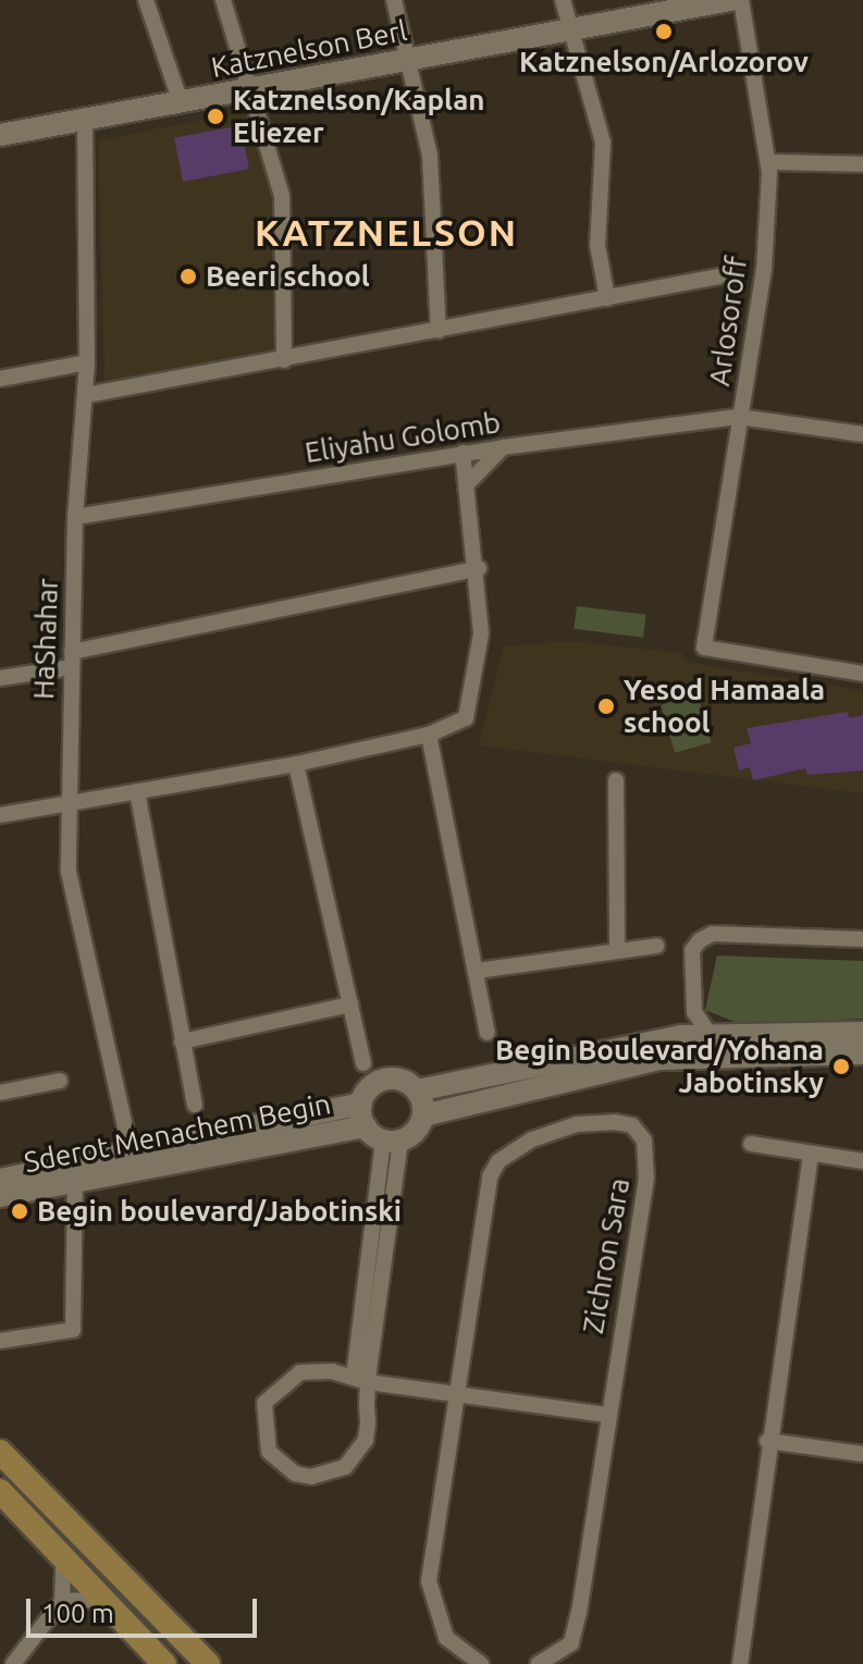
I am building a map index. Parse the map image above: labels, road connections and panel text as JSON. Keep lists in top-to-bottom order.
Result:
{
  "streets": {
    "street": [
      "Katznelson Berl",
      "Arlosoroff",
      "Eliyahu Golomb",
      "HaShahar",
      "Sderot Menachem Begin",
      "Zichron Sara"
    ]
  },
  "crossings": [
    ["Katznelson Berl", "HaShahar"],
    ["Arlosoroff", "Eliyahu Golomb"],
    ["Eliyahu Golomb", "HaShahar"],
    ["HaShahar", "Sderot Menachem Begin"]
  ],
  "districts": ["KATZNELSON"],
  "places": [
    "Katznelson/Arlozorov",
    "Katznelson/Kaplan Eliezer",
    "Beeri school",
    "Yesod Hamaala school",
    "Begin Boulevard/Yohana Jabotinsky",
    "Begin boulevard/Jabotinski"
  ],
  "scale_bar": "100 m"
}
